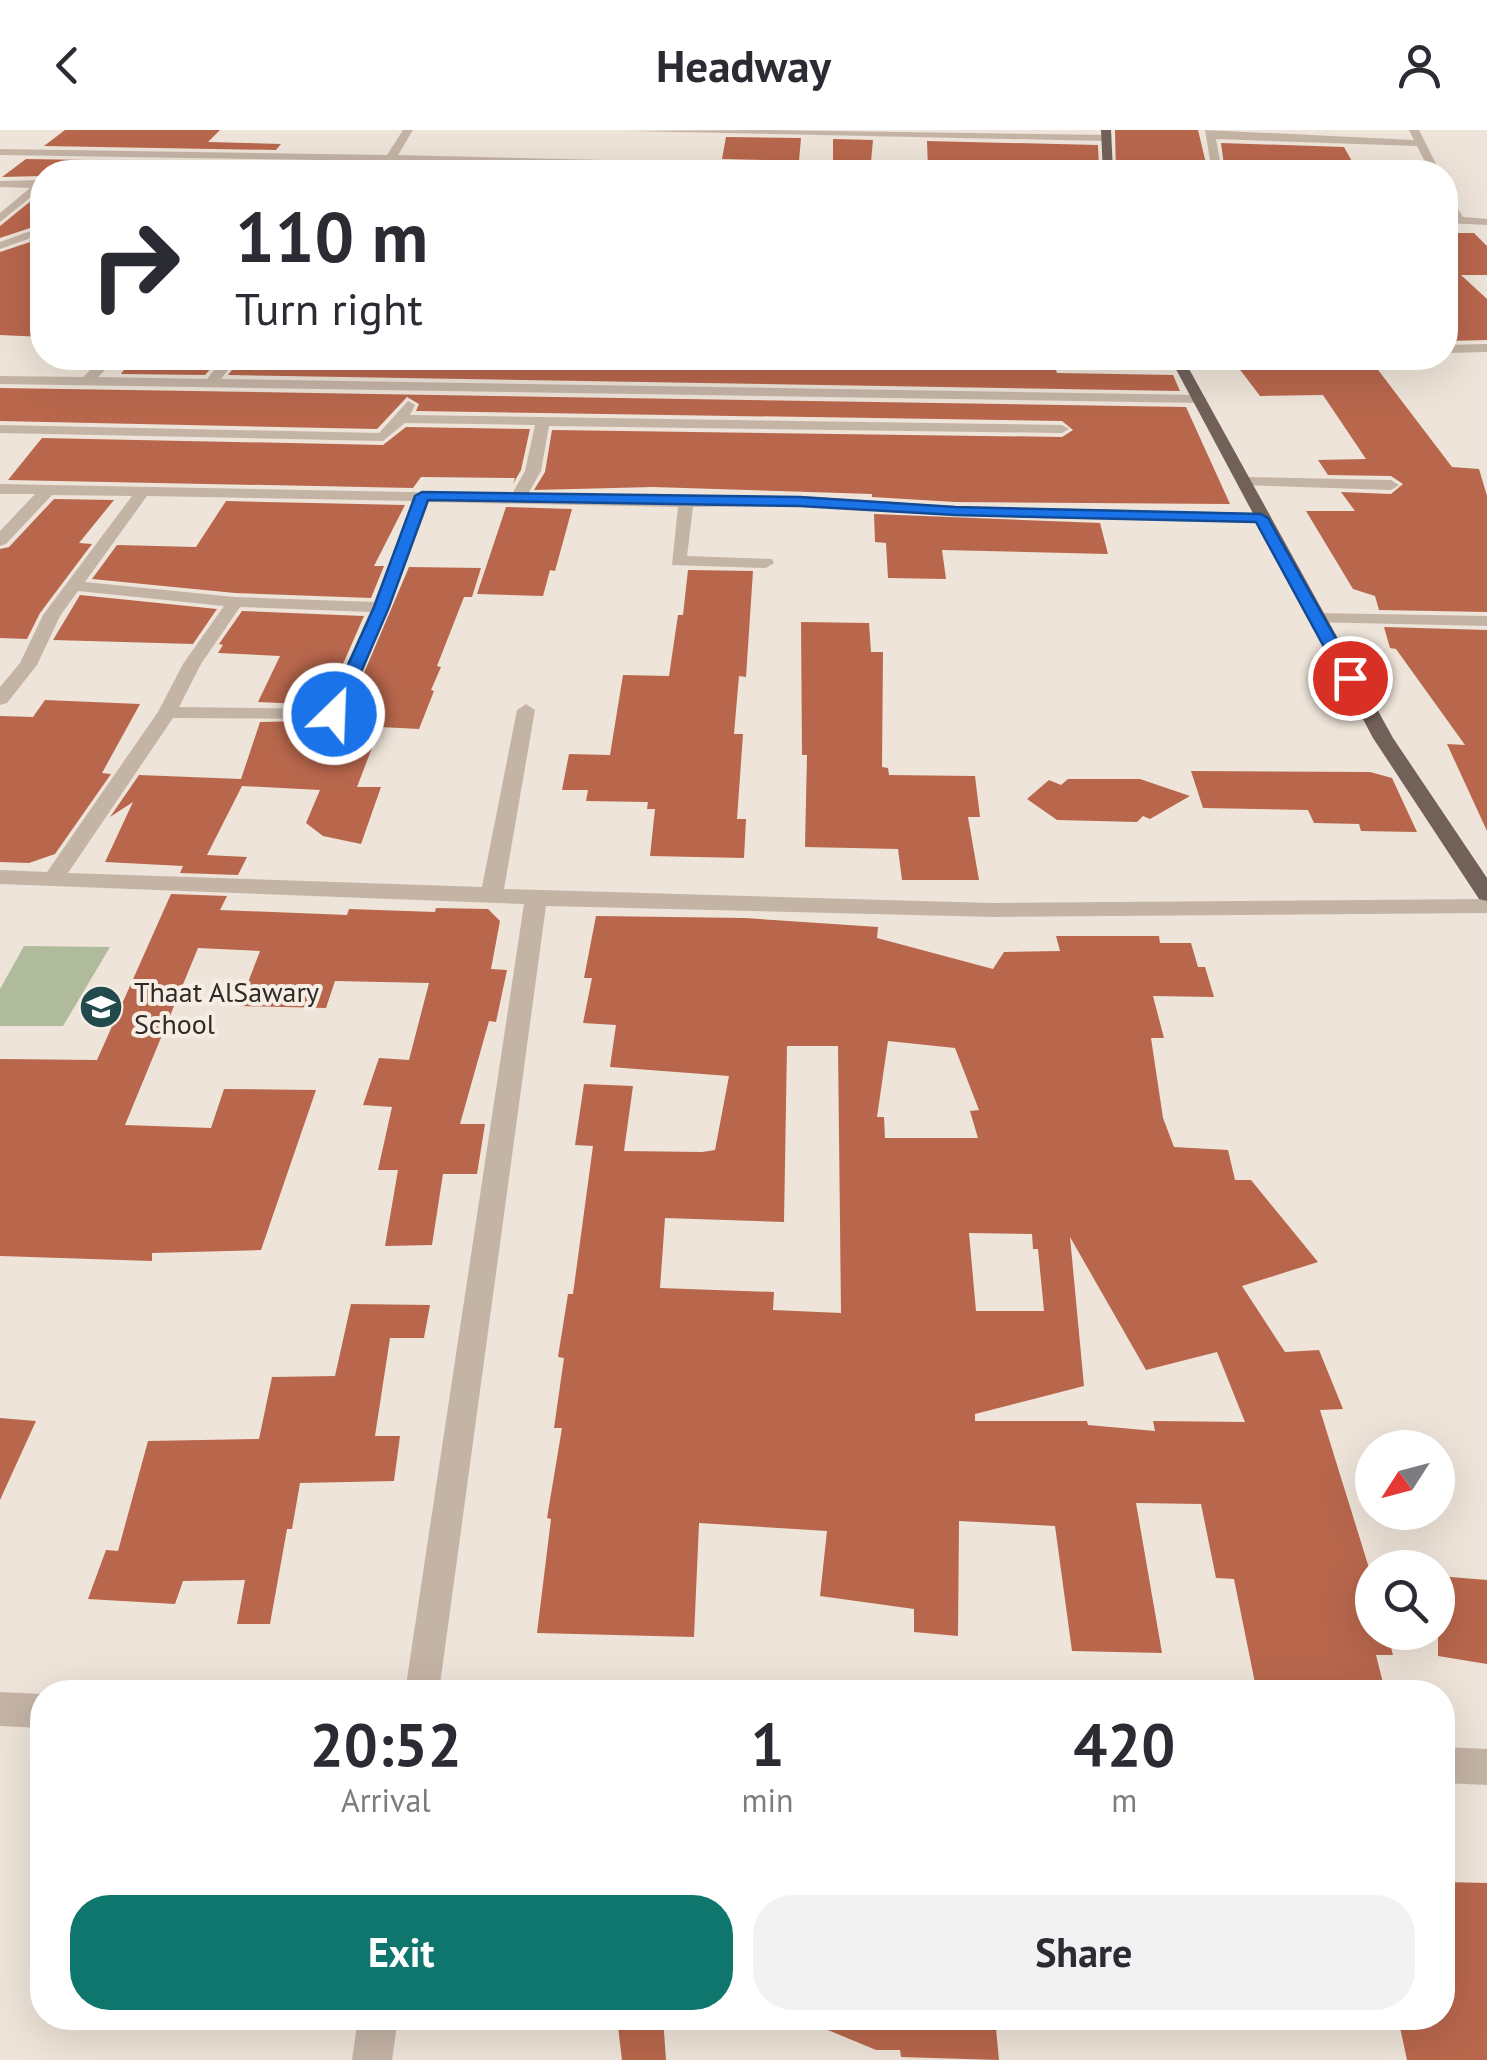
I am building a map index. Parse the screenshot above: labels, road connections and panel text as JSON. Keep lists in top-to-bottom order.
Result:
{
  "places": {
    "school or university": ["Thaat AlSawary School"]
  },
  "north": "bottom left",
  "page": {
    "header": "Headway",
    "turn": ["110 m", "Turn right"],
    "eta": [
      "20:52",
      "Arrival",
      "1",
      "min",
      "420",
      "m"
    ],
    "buttons": ["Exit", "Share"]
  }
}
